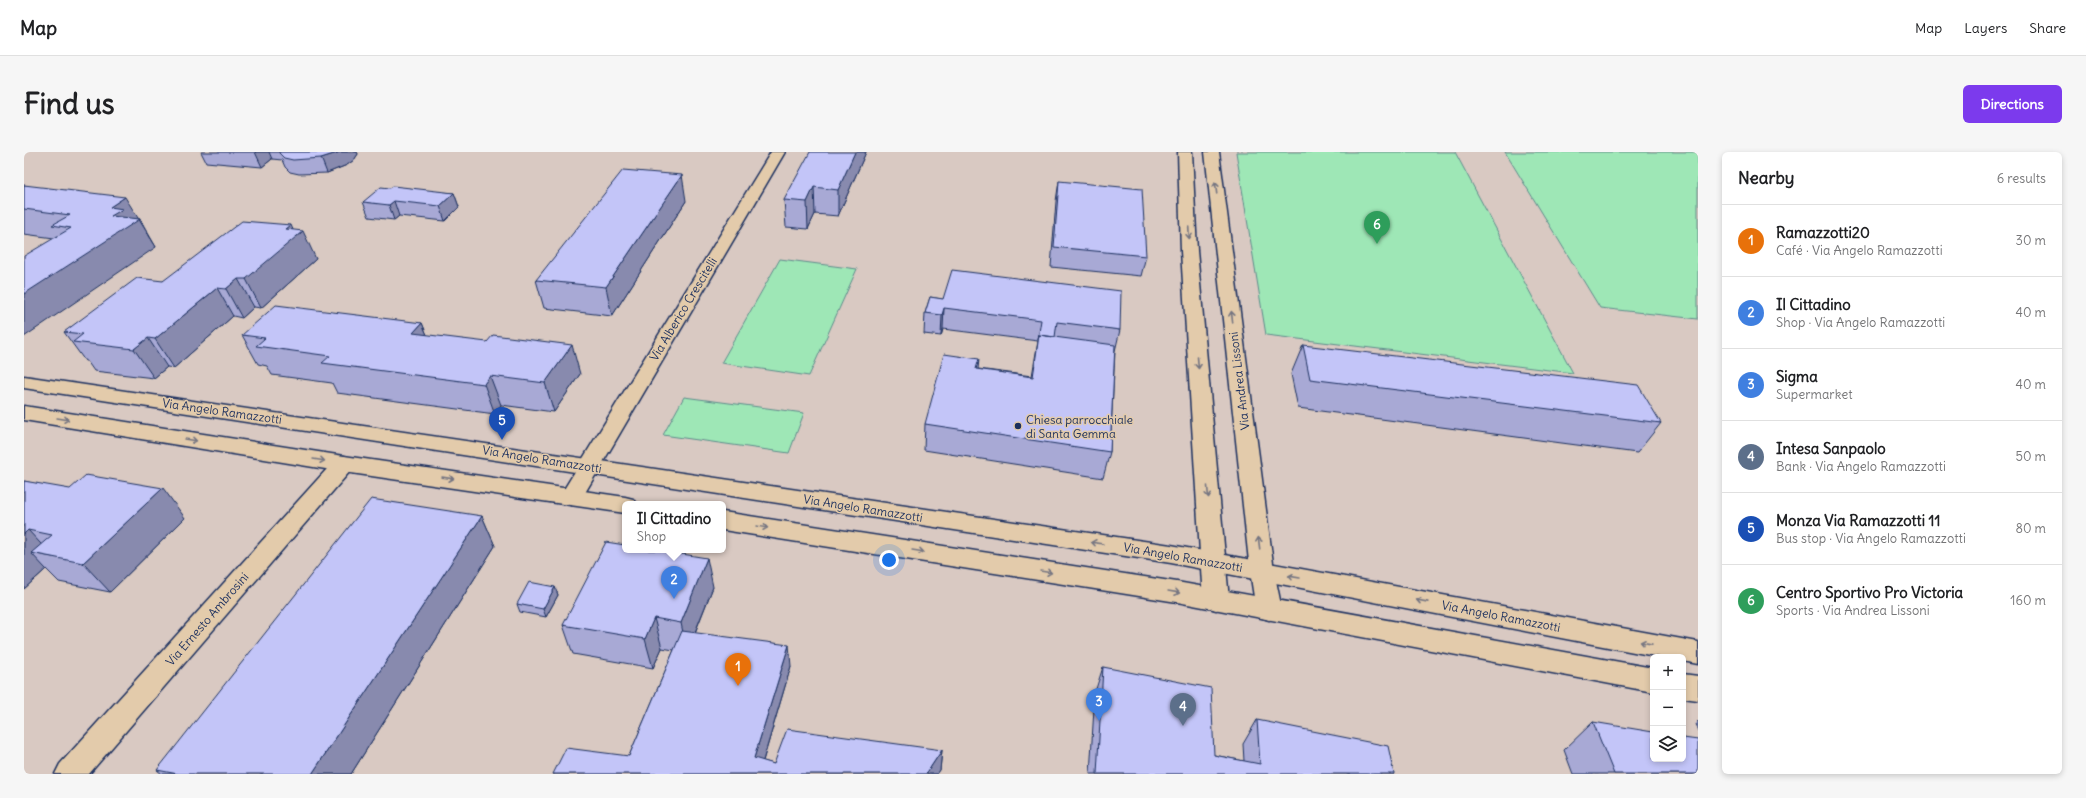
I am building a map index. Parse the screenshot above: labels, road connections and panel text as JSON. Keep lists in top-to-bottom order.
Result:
{
  "streets": {
    "street": [
      "Via Alberico Crescitelli",
      "Via Andrea Lissoni",
      "Via Angelo Ramazzotti",
      "Via Ernesto Ambrosini"
    ]
  },
  "crossings": [
    ["Via Alberico Crescitelli", "Via Angelo Ramazzotti"],
    ["Via Andrea Lissoni", "Via Angelo Ramazzotti"]
  ],
  "places": ["Chiesa parrocchiale di Santa Gemma"],
  "page": {
    "header": "Map",
    "nav": ["Map", "Layers", "Share"],
    "buttons": "Directions",
    "title": "Find us",
    "heading": ["Nearby", "6 results"],
    "list": [
      {
        "mark": "1",
        "name": "Ramazzotti20",
        "note": "Café · Via Angelo Ramazzotti",
        "value": "30 m"
      },
      {
        "mark": "2",
        "name": "Il Cittadino",
        "note": "Shop · Via Angelo Ramazzotti",
        "value": "40 m"
      },
      {
        "mark": "3",
        "name": "Sigma",
        "note": "Supermarket",
        "value": "40 m"
      },
      {
        "mark": "4",
        "name": "Intesa Sanpaolo",
        "note": "Bank · Via Angelo Ramazzotti",
        "value": "50 m"
      },
      {
        "mark": "5",
        "name": "Monza Via Ramazzotti 11",
        "note": "Bus stop · Via Angelo Ramazzotti",
        "value": "80 m"
      },
      {
        "mark": "6",
        "name": "Centro Sportivo Pro Victoria",
        "note": "Sports · Via Andrea Lissoni",
        "value": "160 m"
      }
    ],
    "pins": [
      "6",
      "5",
      "2",
      "1",
      "3",
      "4"
    ],
    "popup": ["Il Cittadino", "Shop"],
    "map_buttons": ["+", "−"]
  }
}
